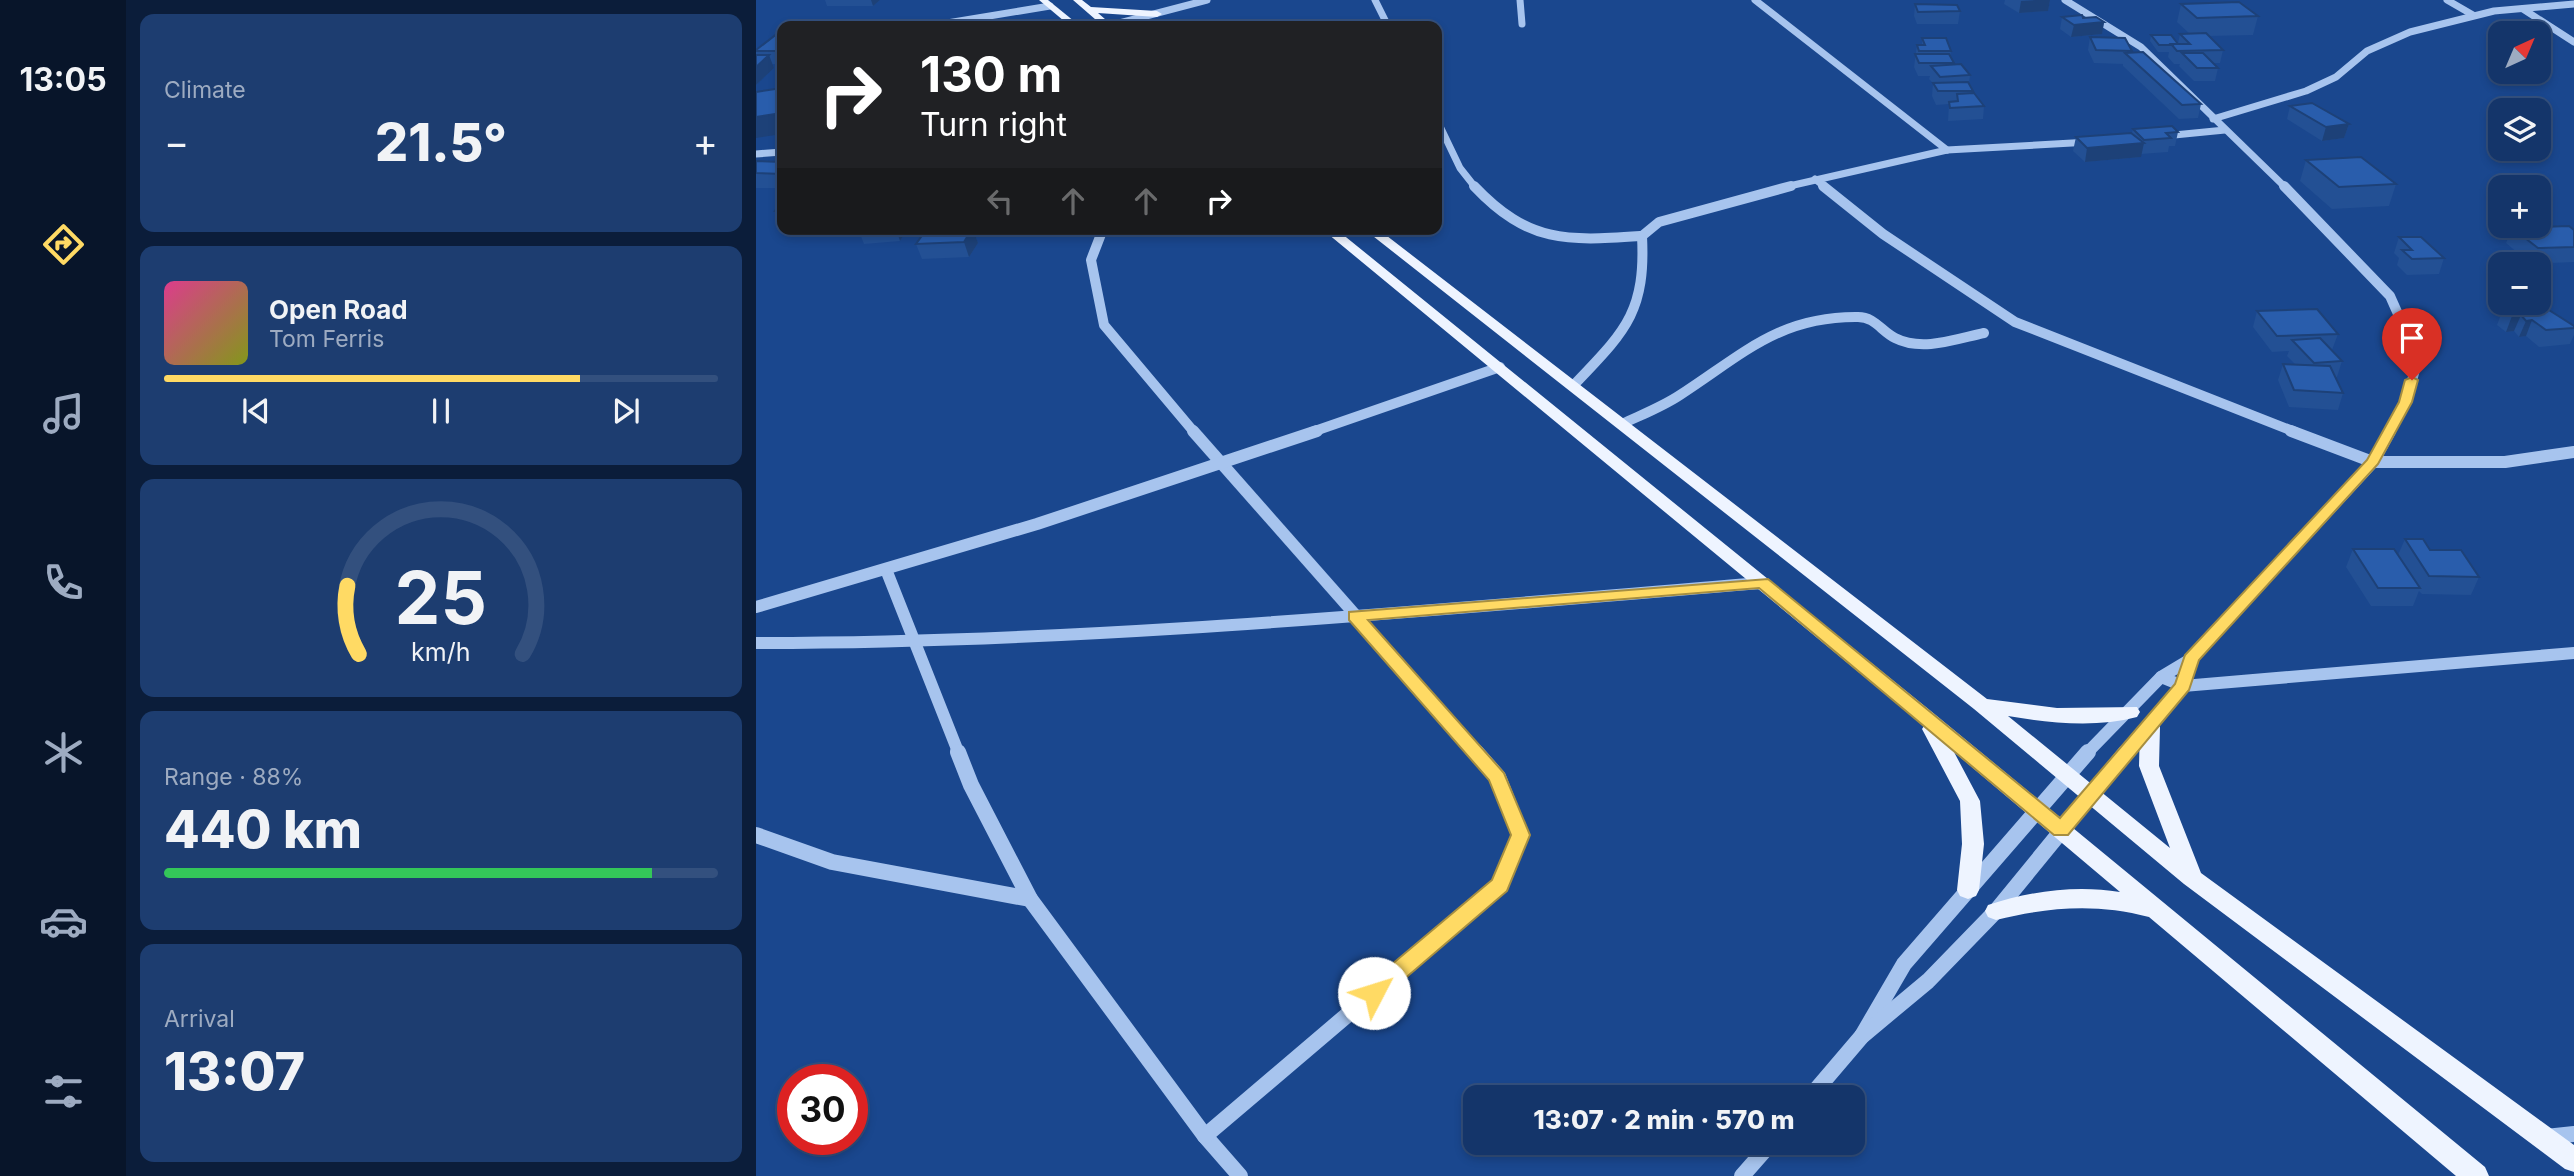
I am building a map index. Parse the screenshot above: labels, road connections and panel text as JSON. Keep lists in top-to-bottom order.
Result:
{
  "north": "top right",
  "page": {
    "tabs": "13:05",
    "tile": [
      "Climate",
      ["Range · 88%", "440 km"],
      ["Arrival", "13:07"]
    ],
    "map_buttons": ["+", "−"],
    "turn": ["130 m", "Turn right"],
    "heat": ["−", "21.5°", "+"],
    "song": ["Open Road", "Tom Ferris"],
    "limit": "30",
    "trip": "13:07 · 2 min · 570 m",
    "gauge": ["25", "km/h"]
  }
}
